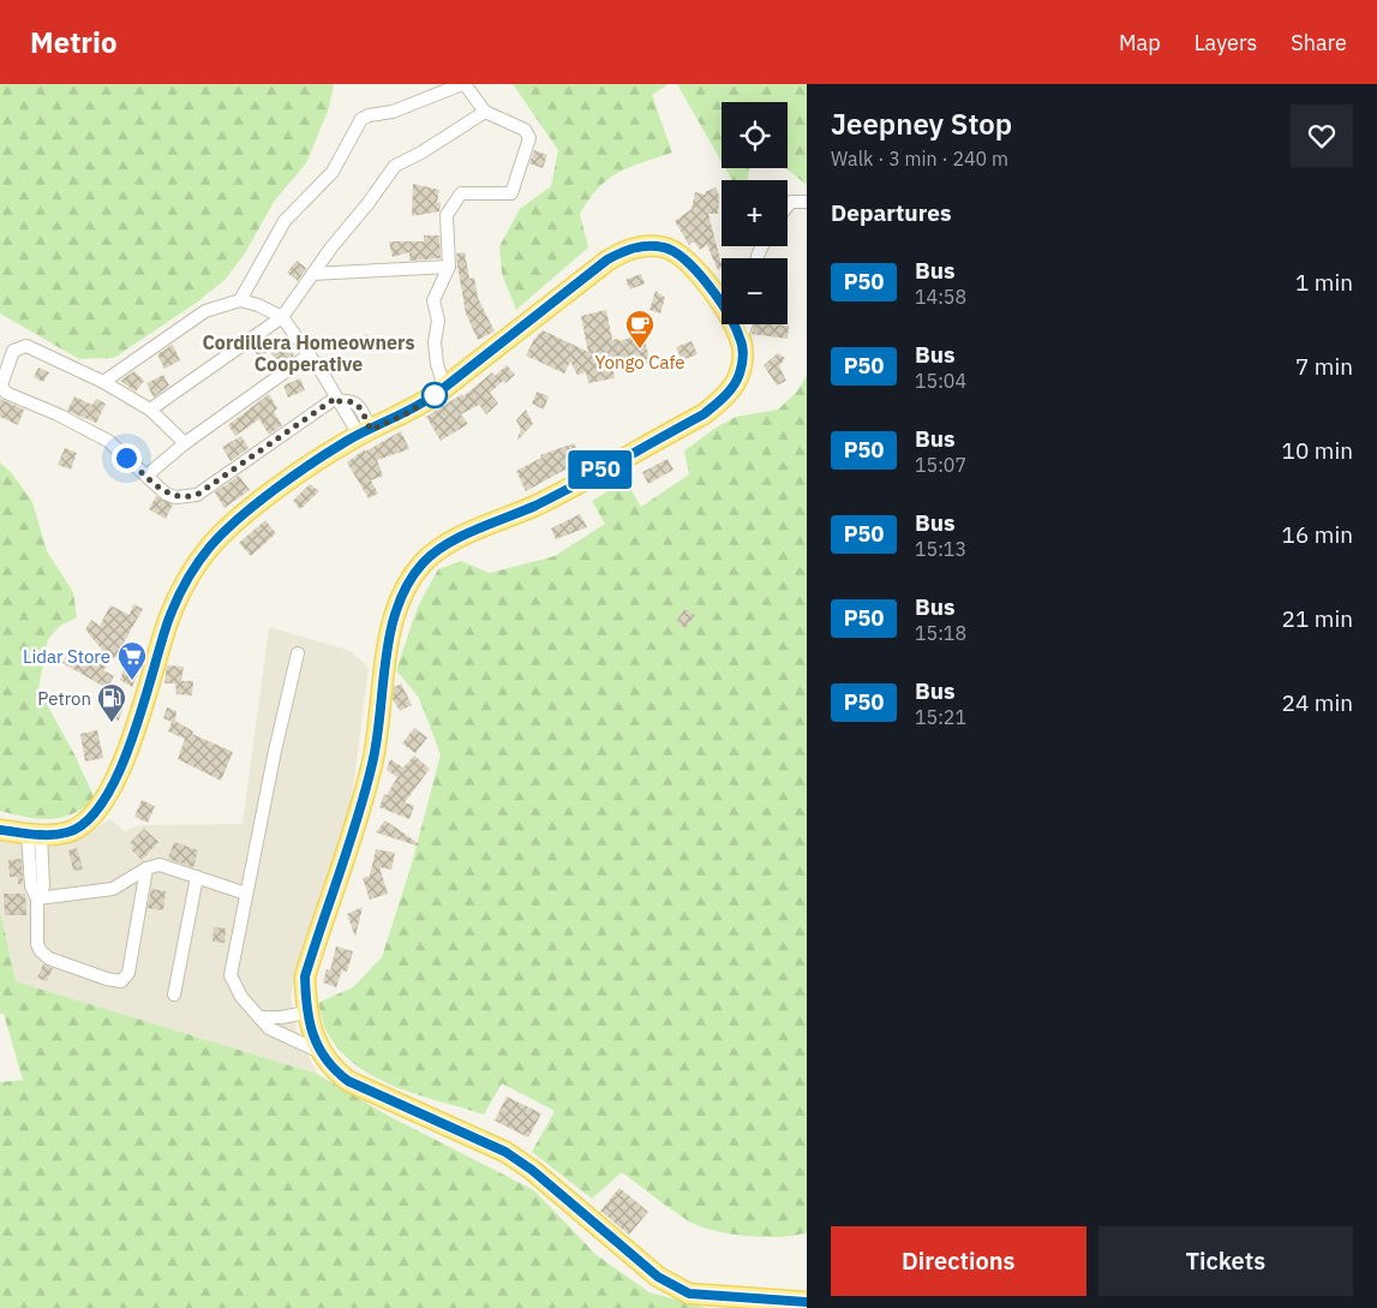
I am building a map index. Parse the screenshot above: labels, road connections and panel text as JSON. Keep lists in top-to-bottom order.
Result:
{
  "districts": ["Cordillera Homeowners Cooperative"],
  "places": {
    "cafe": ["Yongo Cafe"],
    "supermarket": ["Lidar Store"],
    "fuel station": ["Petron"]
  },
  "lines": ["bus line P50"],
  "page": {
    "header": "Metrio",
    "nav": ["Map", "Layers", "Share"],
    "on_map": "P50",
    "heading": [
      ["Jeepney Stop", "Walk · 3 min · 240 m"],
      "Departures"
    ],
    "map_buttons": ["+", "−"],
    "list": [
      {
        "mark": "P50",
        "name": "Bus",
        "note": "14:58",
        "value": "1 min"
      },
      {
        "mark": "P50",
        "name": "Bus",
        "note": "15:04",
        "value": "7 min"
      },
      {
        "mark": "P50",
        "name": "Bus",
        "note": "15:07",
        "value": "10 min"
      },
      {
        "mark": "P50",
        "name": "Bus",
        "note": "15:13",
        "value": "16 min"
      },
      {
        "mark": "P50",
        "name": "Bus",
        "note": "15:18",
        "value": "21 min"
      },
      {
        "mark": "P50",
        "name": "Bus",
        "note": "15:21",
        "value": "24 min"
      }
    ],
    "buttons": ["Directions", "Tickets"]
  }
}
